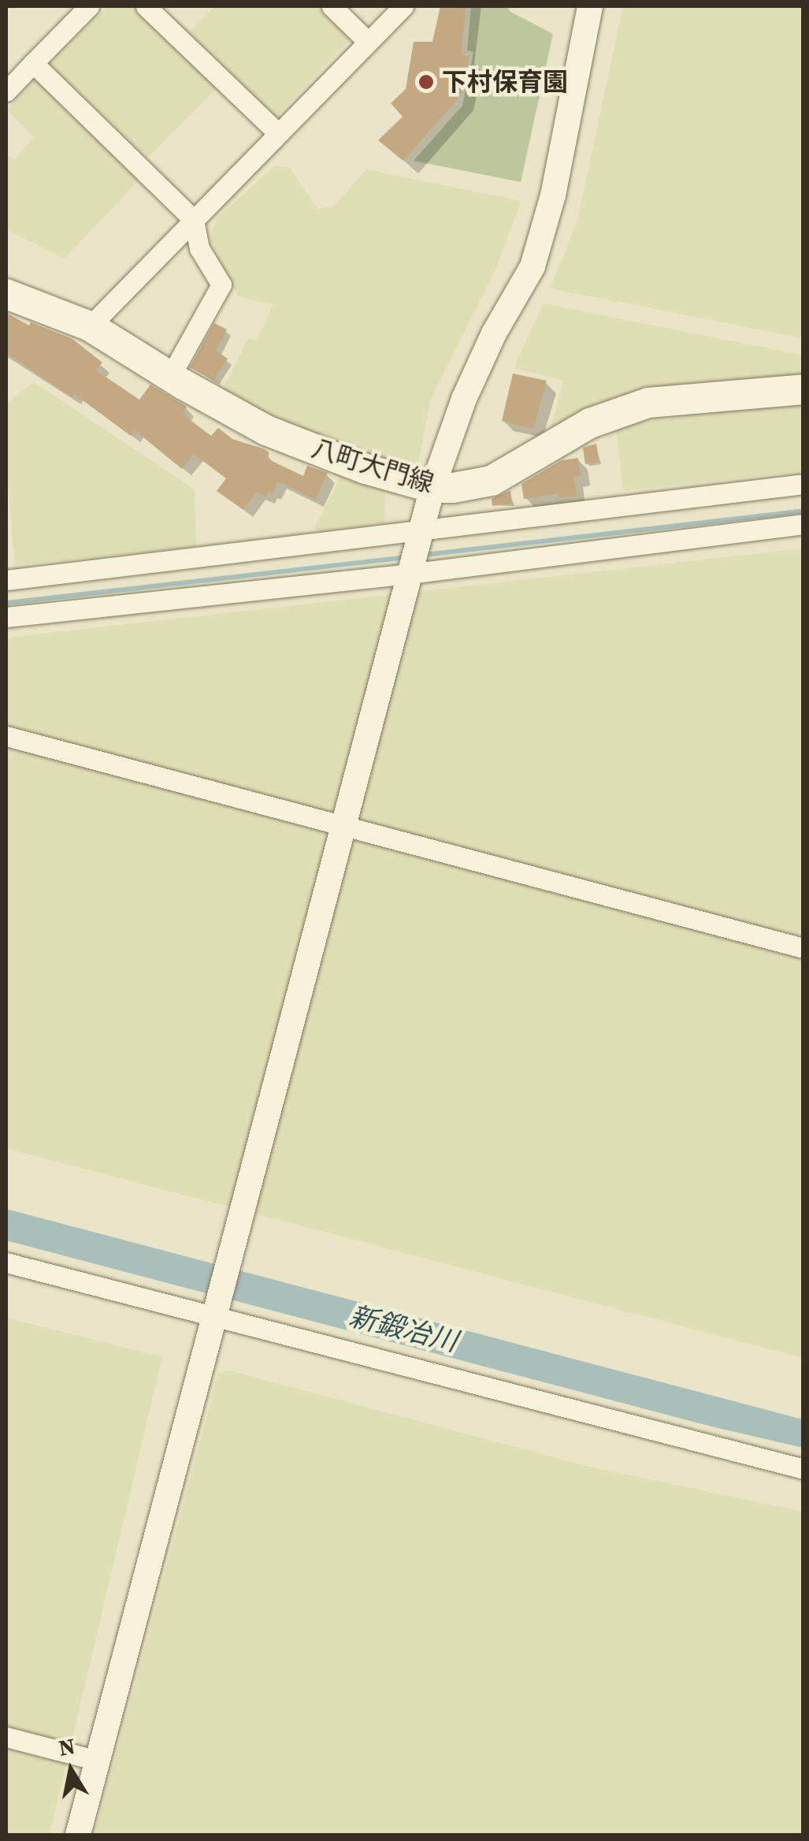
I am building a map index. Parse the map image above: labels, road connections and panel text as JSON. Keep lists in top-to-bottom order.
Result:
{
  "streets": {
    "main road": ["八町大門線"]
  },
  "water": ["新鍛冶川"],
  "places": ["下村保育園"],
  "north": "top"
}
